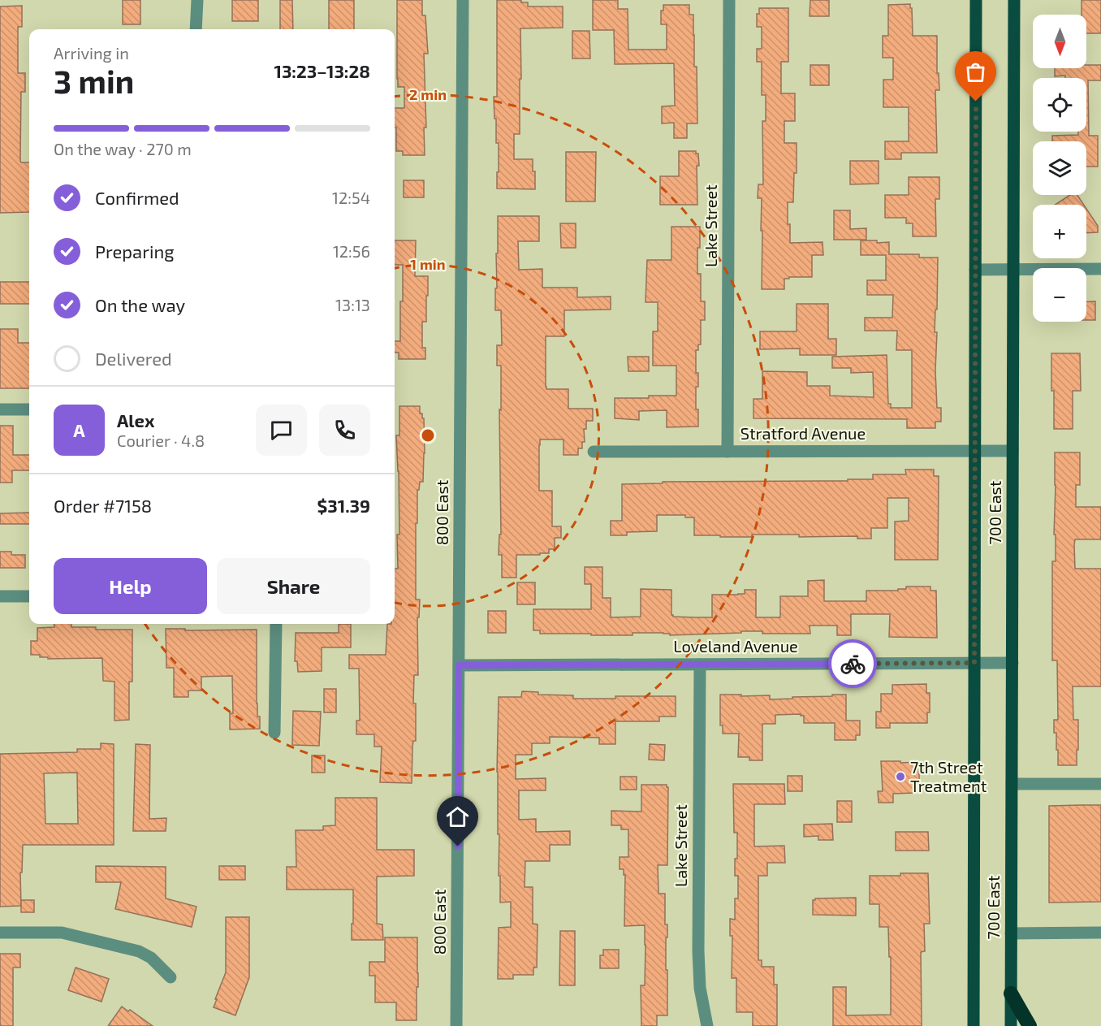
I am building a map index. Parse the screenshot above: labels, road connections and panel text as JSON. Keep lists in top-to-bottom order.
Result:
{
  "streets": {
    "main road": ["700 East"],
    "street": [
      "Lake Street",
      "Stratford Avenue",
      "800 East",
      "Loveland Avenue"
    ]
  },
  "crossings": [
    ["Lake Street", "Stratford Avenue"],
    ["Lake Street", "Loveland Avenue"],
    ["Stratford Avenue", "700 East"],
    ["800 East", "Loveland Avenue"],
    ["700 East", "Loveland Avenue"]
  ],
  "places": ["7th Street Treatment"],
  "north": "bottom",
  "page": {
    "map_buttons": ["+", "−"],
    "heading": ["3 min", "Arriving in", "13:23–13:28"],
    "panel": [
      "Alex",
      "Courier · 4.8",
      "Order #7158",
      "$31.39"
    ],
    "bar": "On the way · 270 m",
    "list": [
      ["Confirmed", "12:54"],
      ["Preparing", "12:56"],
      ["On the way", "13:13"],
      "Delivered"
    ],
    "round": "A",
    "buttons": ["Help", "Share"]
  },
  "rings": ["2 min", "1 min"]
}
